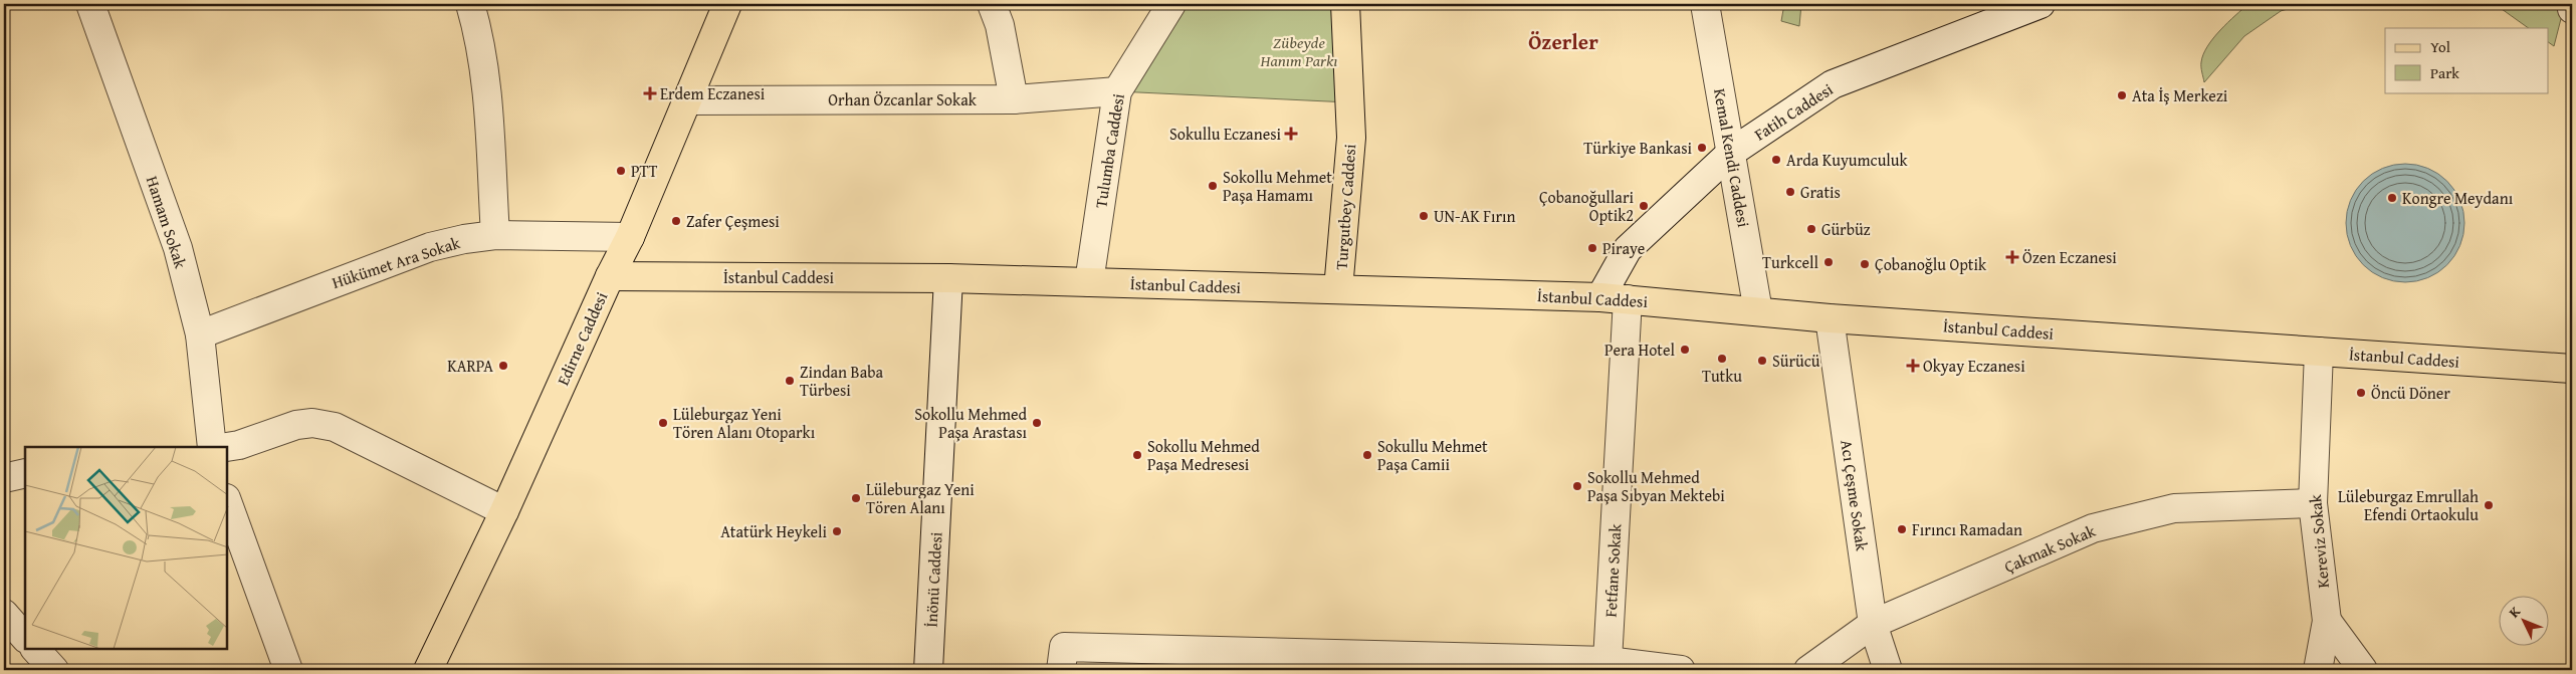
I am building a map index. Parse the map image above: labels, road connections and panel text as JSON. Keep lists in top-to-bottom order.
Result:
{
  "streets": {
    "main road": ["Turgutbey Caddesi", "İstanbul Caddesi", "Edirne Caddesi"],
    "street": [
      "Orhan Özcanlar Sokak",
      "Fatih Caddesi",
      "Tulumba Caddesi",
      "Kemal Kendi Caddesi",
      "Hamam Sokak",
      "Hükümet Ara Sokak",
      "Acı Çeşme Sokak",
      "Kereviz Sokak",
      "Çakmak Sokak",
      "Fetfane Sokak",
      "İnönü Caddesi"
    ]
  },
  "crossings": [
    ["Orhan Özcanlar Sokak", "Tulumba Caddesi"],
    ["Orhan Özcanlar Sokak", "Edirne Caddesi"],
    ["Fatih Caddesi", "Kemal Kendi Caddesi"],
    ["Fatih Caddesi", "İstanbul Caddesi"],
    ["Tulumba Caddesi", "İstanbul Caddesi"],
    ["Kemal Kendi Caddesi", "İstanbul Caddesi"],
    ["Turgutbey Caddesi", "İstanbul Caddesi"],
    ["Hamam Sokak", "Hükümet Ara Sokak"],
    ["Hükümet Ara Sokak", "Edirne Caddesi"],
    ["İstanbul Caddesi", "Edirne Caddesi"],
    ["İstanbul Caddesi", "Acı Çeşme Sokak"],
    ["İstanbul Caddesi", "Kereviz Sokak"],
    ["İstanbul Caddesi", "Fetfane Sokak"],
    ["İstanbul Caddesi", "İnönü Caddesi"],
    ["Acı Çeşme Sokak", "Çakmak Sokak"],
    ["Kereviz Sokak", "Çakmak Sokak"]
  ],
  "districts": ["Özerler"],
  "parks": ["Zübeyde Hanım Parkı"],
  "places": {
    "health": [
      "Erdem Eczanesi",
      "Sokullu Eczanesi",
      "Özen Eczanesi",
      "Okyay Eczanesi"
    ],
    "other": [
      "Ata İş Merkezi",
      "Türkiye Bankasi",
      "Arda Kuyumculuk",
      "PTT",
      "Sokollu Mehmet Paşa Hamamı",
      "Gratis",
      "Kongre Meydanı",
      "Çobanoğullari Optik2",
      "UN-AK Fırın",
      "Zafer Çeşmesi",
      "Gürbüz",
      "Piraye",
      "Turkcell",
      "Çobanoğlu Optik",
      "Pera Hotel",
      "Tutku",
      "Sürücü",
      "KARPA",
      "Zindan Baba Türbesi",
      "Öncü Döner",
      "Lüleburgaz Yeni Tören Alanı Otoparkı",
      "Sokollu Mehmed Paşa Arastası",
      "Sokollu Mehmed Paşa Medresesi",
      "Sokullu Mehmet Paşa Camii",
      "Sokollu Mehmed Paşa Sıbyan Mektebi",
      "Lüleburgaz Yeni Tören Alanı",
      "Lüleburgaz Emrullah Efendi Ortaokulu",
      "Fırıncı Ramadan",
      "Atatürk Heykeli"
    ]
  },
  "legend": ["Yol", "Park"],
  "north": "top left"
}
